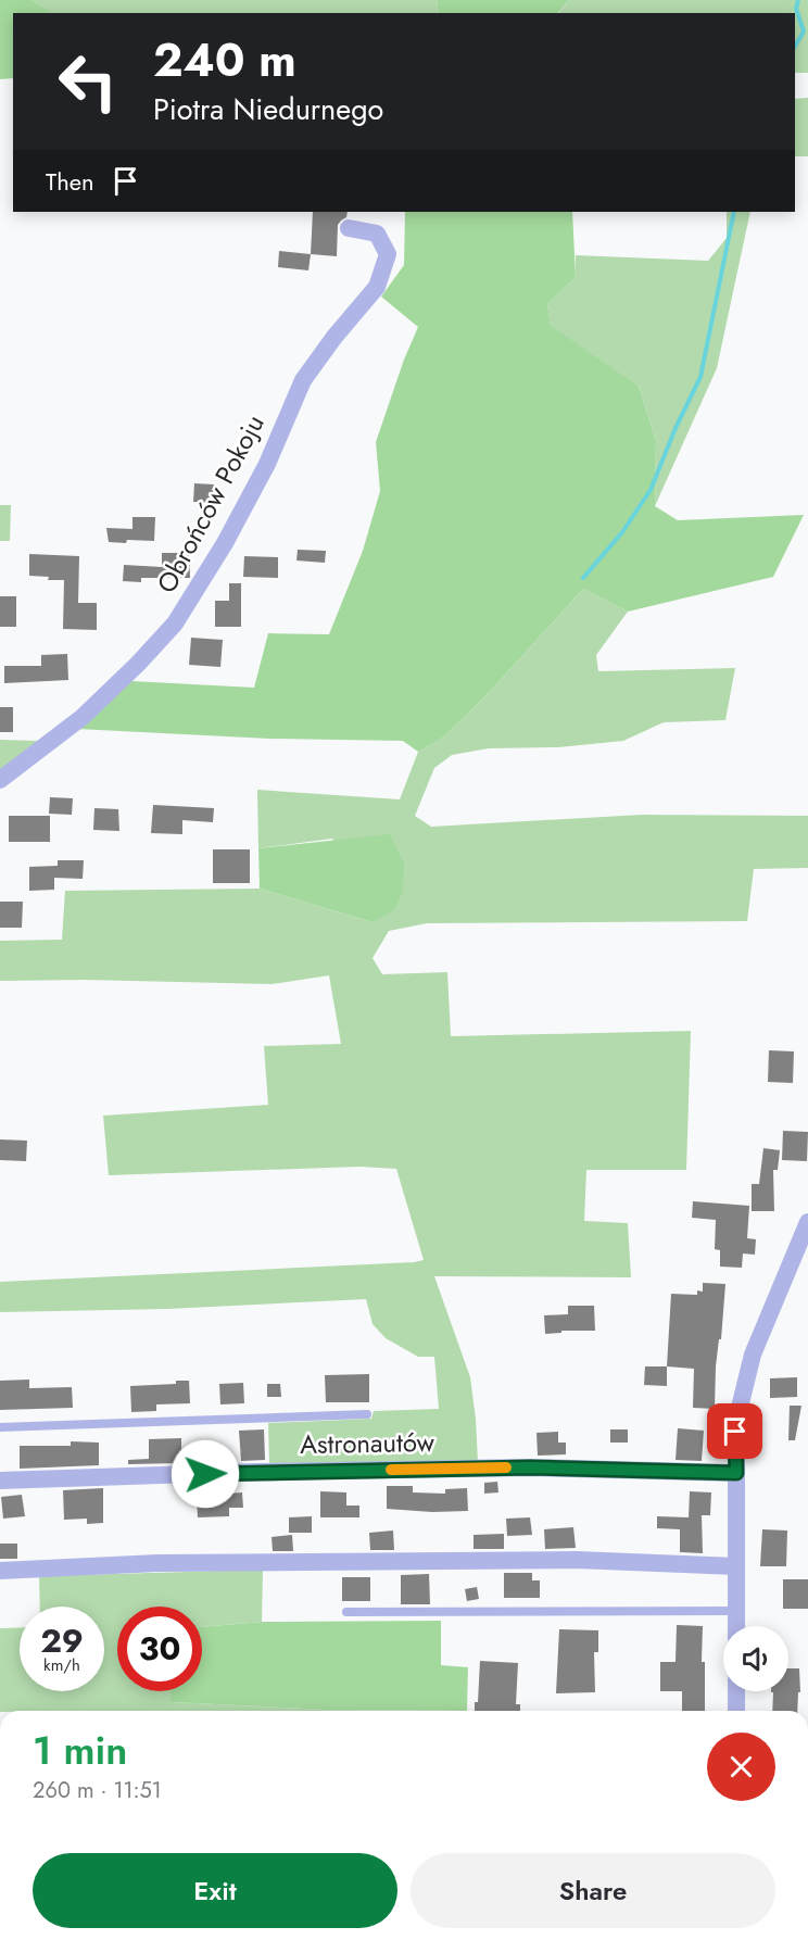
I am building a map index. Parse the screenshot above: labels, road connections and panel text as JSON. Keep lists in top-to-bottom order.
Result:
{
  "streets": {
    "street": ["Obrońców Pokoju", "Astronautów"]
  },
  "page": {
    "turn": ["240 m", "Piotra Niedurnego"],
    "then": "Then",
    "speed": "29 km/h",
    "limit": "30",
    "heading": ["1 min", "260 m · 11:51"],
    "buttons": ["Exit", "Share"]
  }
}
